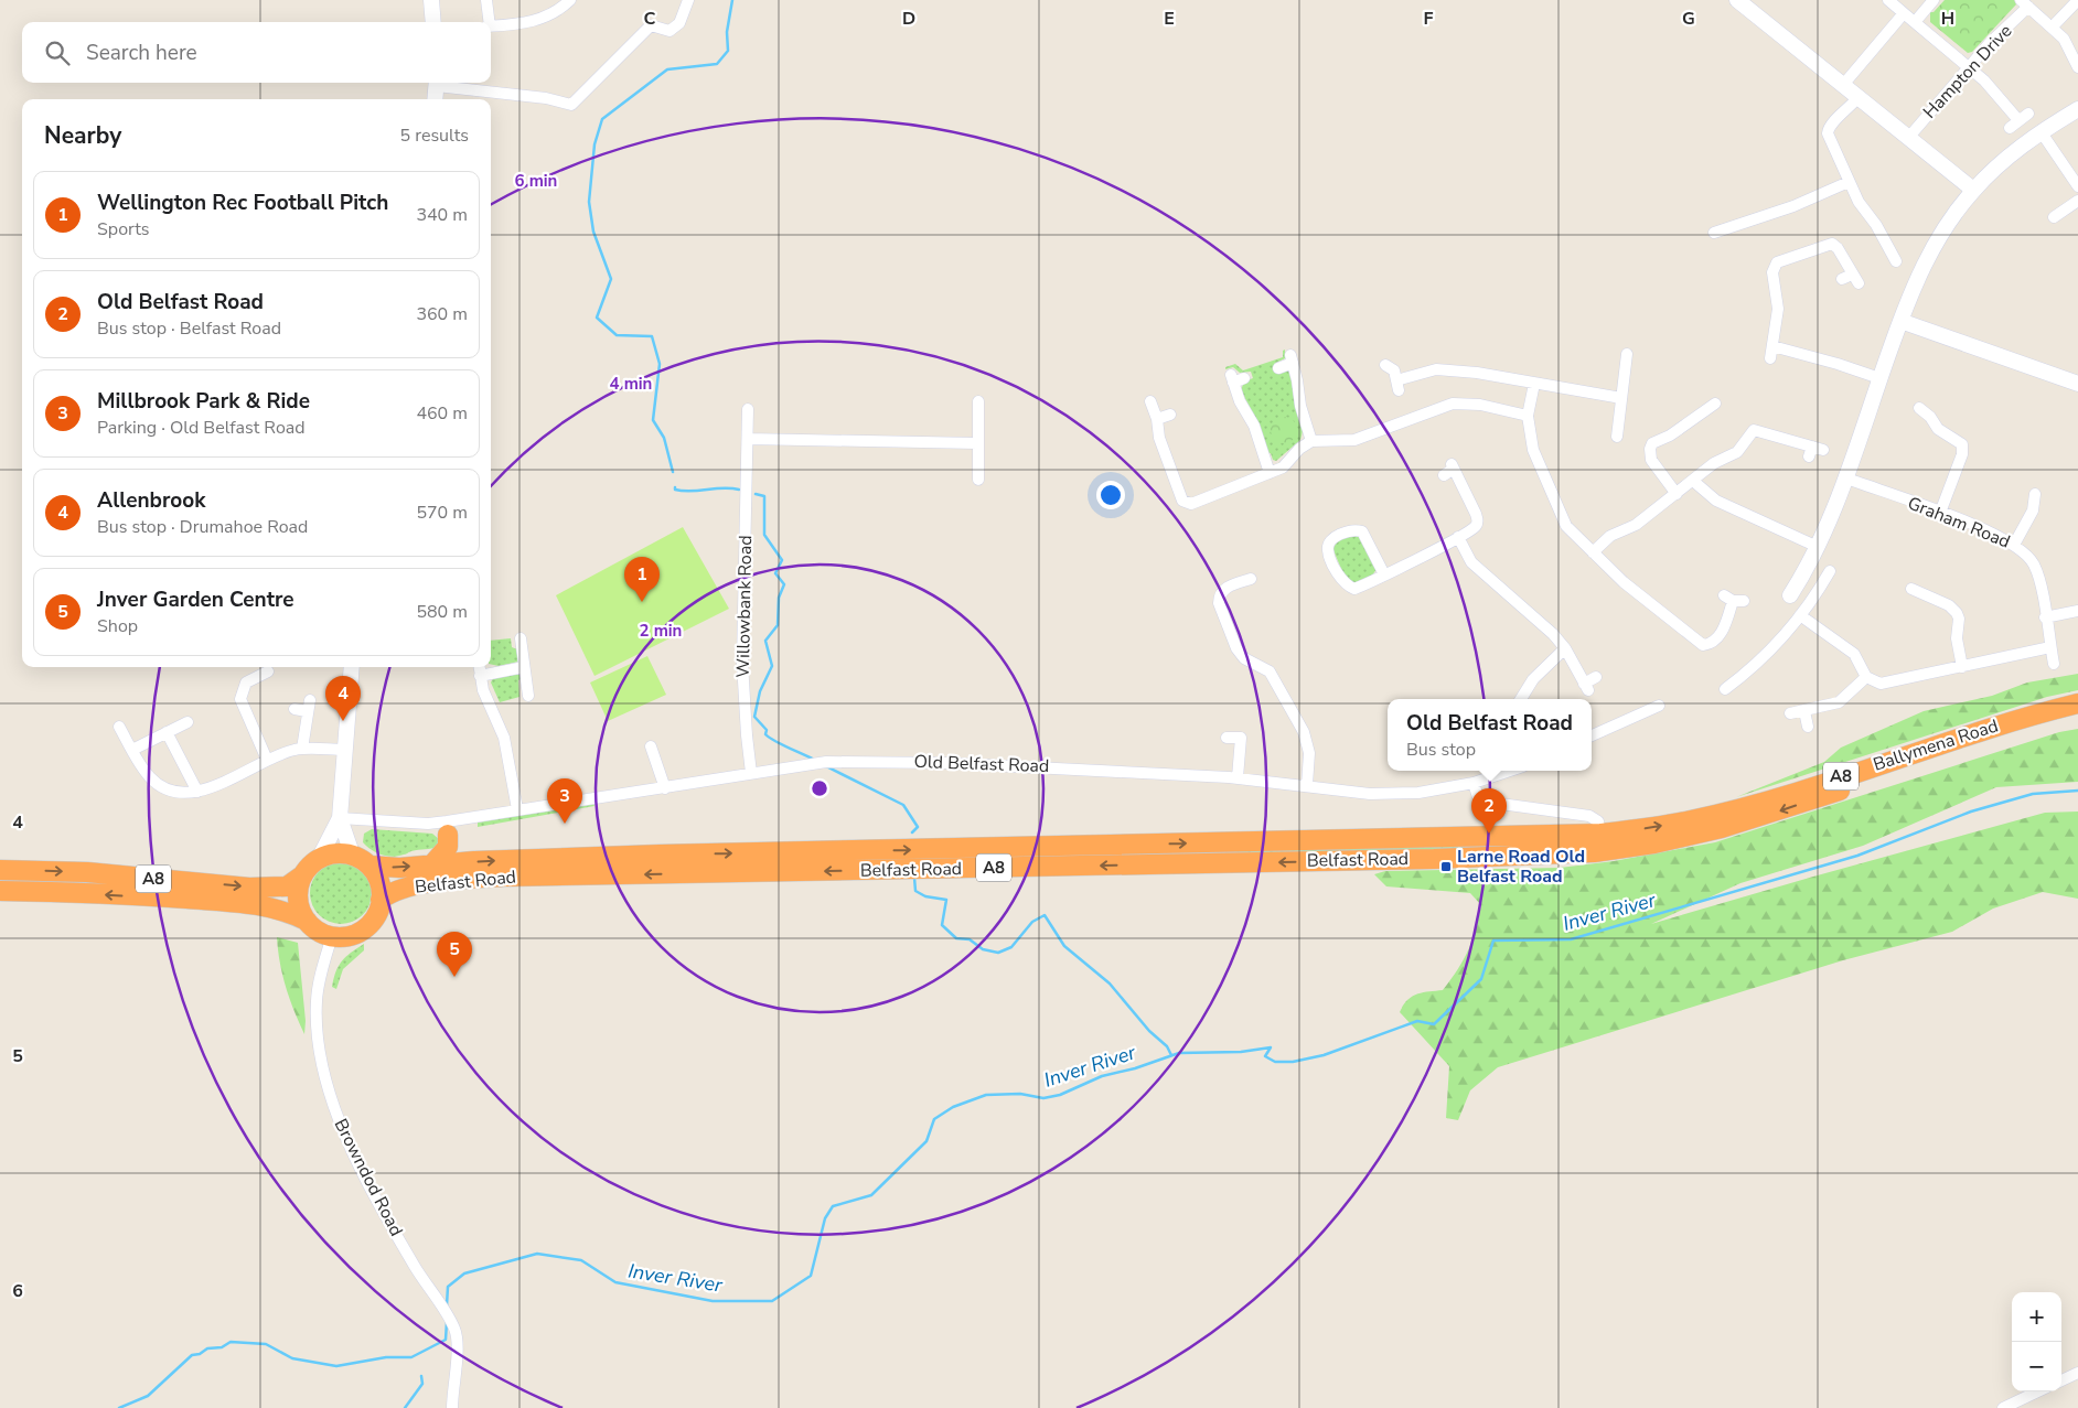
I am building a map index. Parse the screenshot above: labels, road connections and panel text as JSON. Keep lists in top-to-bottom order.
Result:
{
  "streets": {
    "highway": ["Ballymena Road", "A8", "Belfast Road"],
    "street": [
      "Hampton Drive",
      "Graham Road",
      "Willowbank Road",
      "Old Belfast Road",
      "Browndod Road"
    ]
  },
  "crossings": [
    ["Willowbank Road", "Old Belfast Road"],
    ["Ballymena Road", "Belfast Road"],
    ["A8", "Belfast Road"],
    ["A8", "Browndod Road"],
    ["Belfast Road", "Browndod Road"]
  ],
  "water": ["Inver River"],
  "places": {
    "transit": ["Larne Road Old Belfast Road"]
  },
  "page": {
    "search": "Search here",
    "heading": ["Nearby", "5 results"],
    "list": [
      {
        "mark": "1",
        "name": "Wellington Rec Football Pitch",
        "note": "Sports",
        "value": "340 m"
      },
      {
        "mark": "2",
        "name": "Old Belfast Road",
        "note": "Bus stop · Belfast Road",
        "value": "360 m"
      },
      {
        "mark": "3",
        "name": "Millbrook Park & Ride",
        "note": "Parking · Old Belfast Road",
        "value": "460 m"
      },
      {
        "mark": "4",
        "name": "Allenbrook",
        "note": "Bus stop · Drumahoe Road",
        "value": "570 m"
      },
      {
        "mark": "5",
        "name": "Jnver Garden Centre",
        "note": "Shop",
        "value": "580 m"
      }
    ],
    "pins": [
      "1",
      "4",
      "3",
      "2",
      "5"
    ],
    "popup": ["Old Belfast Road", "Bus stop"],
    "map_buttons": ["+", "−"]
  },
  "grid": {
    "columns": [
      "C",
      "D",
      "E",
      "F",
      "G",
      "H"
    ],
    "rows": ["4", "5", "6"]
  },
  "rings": ["6 min", "4 min", "2 min"]
}
